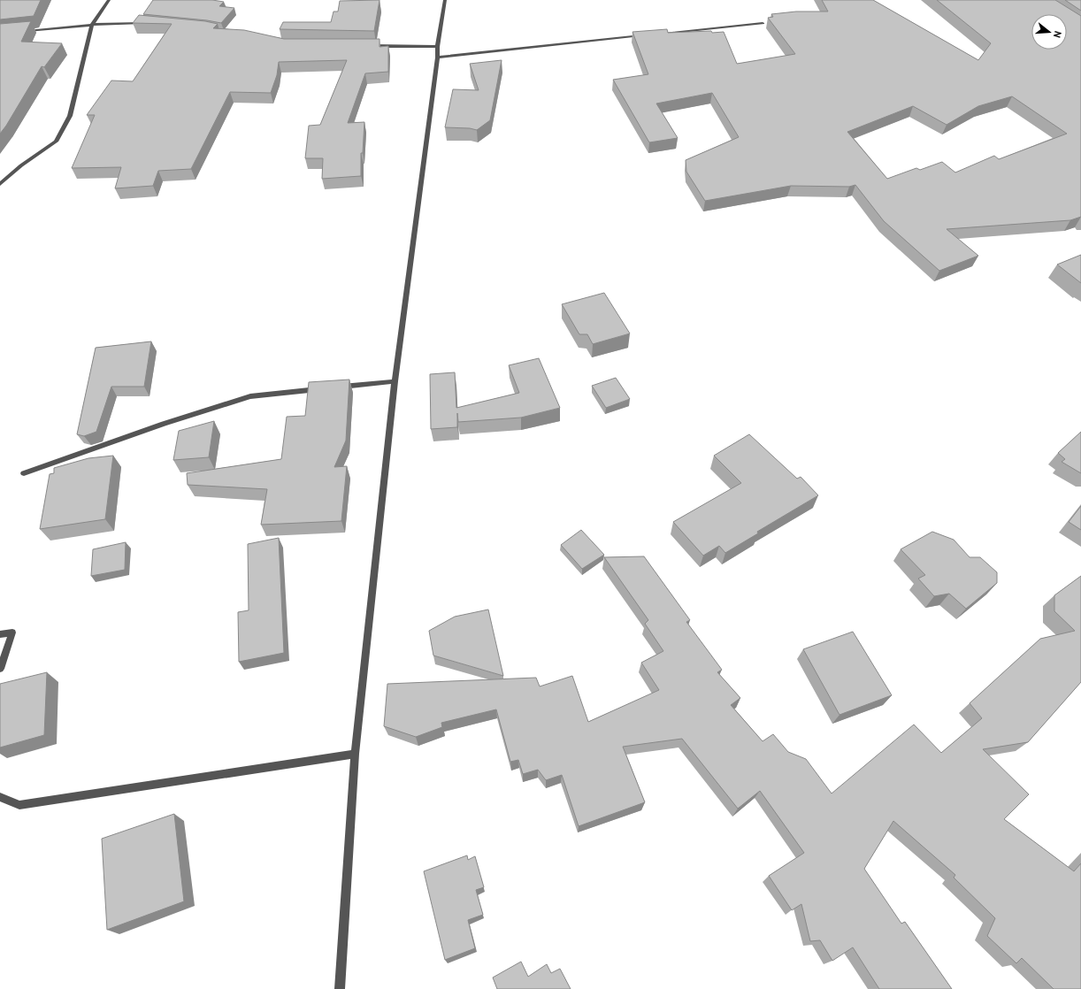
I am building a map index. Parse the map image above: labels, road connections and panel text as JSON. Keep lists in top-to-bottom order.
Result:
{
  "north": "right"
}
